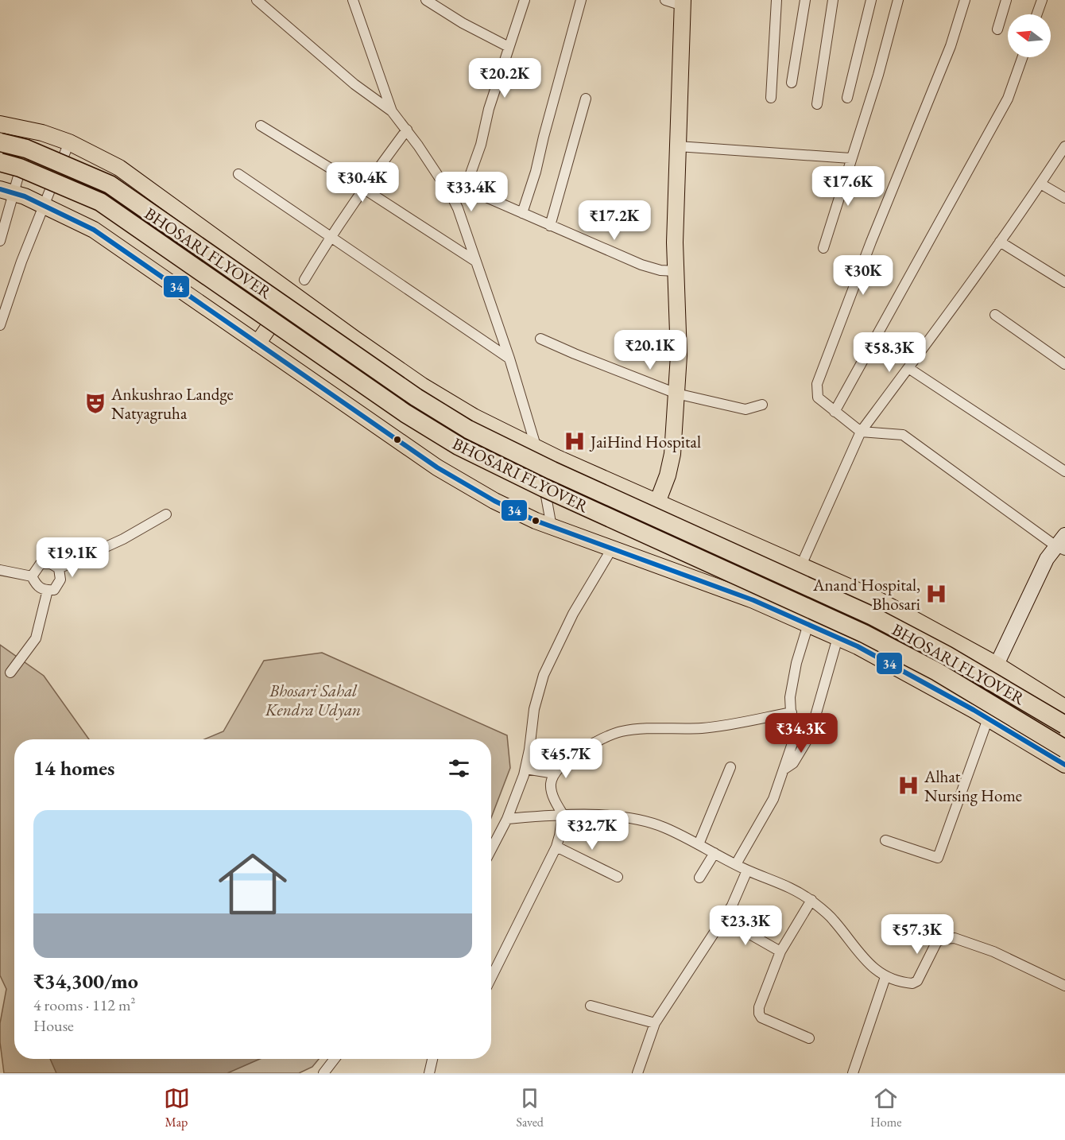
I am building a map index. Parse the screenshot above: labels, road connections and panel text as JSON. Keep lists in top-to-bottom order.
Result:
{
  "streets": {
    "highway": ["BHOSARI FLYOVER"]
  },
  "parks": ["Bhosari Sahal Kendra Udyan"],
  "places": {
    "theatre": ["Ankushrao Landge Natyagruha"],
    "hospital": ["JaiHind Hospital", "Anand Hospital, Bhosari", "Alhat Nursing Home"]
  },
  "lines": ["transit line 34"],
  "north": "left",
  "page": {
    "price": [
      "₹20.2K",
      "₹30.4K",
      "₹17.6K",
      "₹33.4K",
      "₹17.2K",
      "₹30K",
      "₹20.1K",
      "₹58.3K",
      "₹19.1K",
      "₹34.3K",
      "₹45.7K",
      "₹32.7K",
      "₹23.3K",
      "₹57.3K"
    ],
    "heading": "14 homes",
    "list": [
      {
        "name": "₹34,300/mo",
        "note": "4 rooms · 112 m² · House"
      }
    ],
    "tabs": ["Map", "Saved", "Home"]
  }
}
